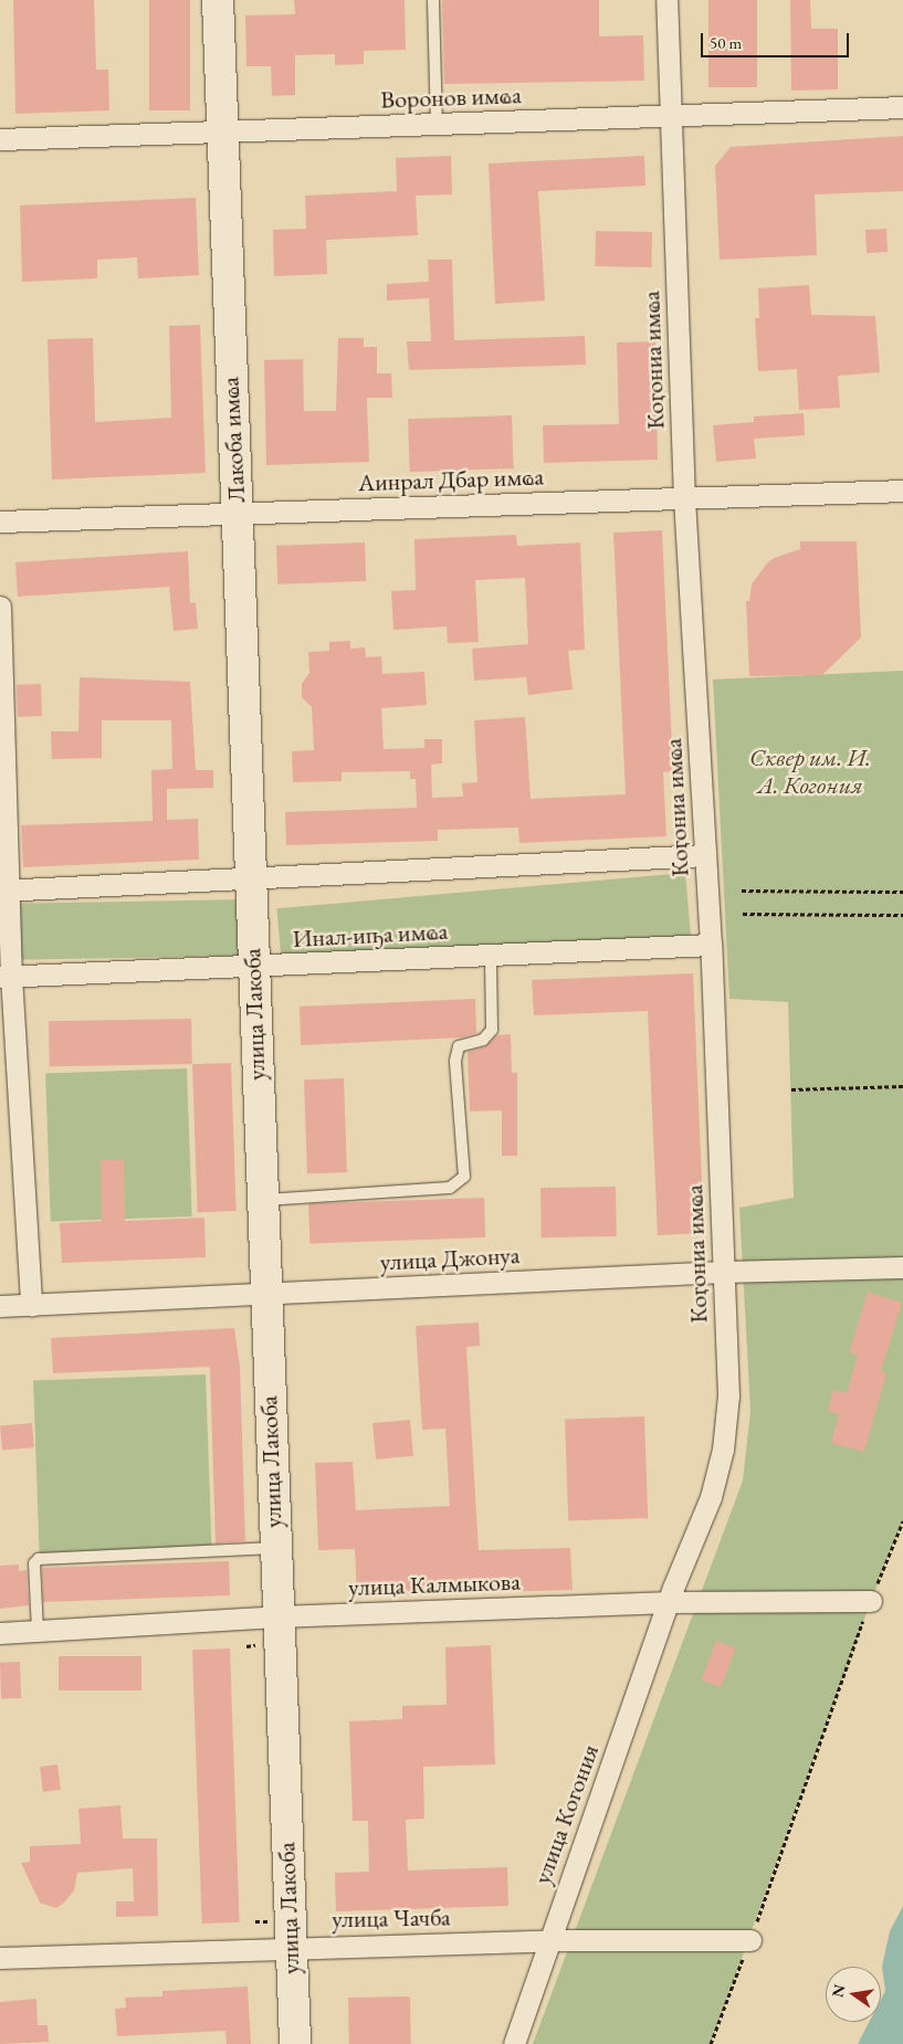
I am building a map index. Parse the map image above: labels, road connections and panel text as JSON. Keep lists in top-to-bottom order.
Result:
{
  "streets": {
    "main road": ["Лакоба имҩа", "улица Лакоба"],
    "street": [
      "Воронов имҩа",
      "Коӷониа имҩа",
      "Аинрал Дбар имҩа",
      "Инал-иҧа имҩа",
      "улица Джонуа",
      "улица Калмыкова",
      "улица Когония",
      "улица Чачба"
    ]
  },
  "crossings": [
    ["Воронов имҩа", "Коӷониа имҩа"],
    ["Воронов имҩа", "Лакоба имҩа"],
    ["Коӷониа имҩа", "Аинрал Дбар имҩа"],
    ["Коӷониа имҩа", "Инал-иҧа имҩа"],
    ["Коӷониа имҩа", "улица Джонуа"],
    ["Коӷониа имҩа", "улица Калмыкова"],
    ["Коӷониа имҩа", "улица Когония"],
    ["Лакоба имҩа", "Аинрал Дбар имҩа"],
    ["Лакоба имҩа", "улица Лакоба"],
    ["Инал-иҧа имҩа", "улица Лакоба"],
    ["улица Лакоба", "улица Джонуа"],
    ["улица Лакоба", "улица Калмыкова"],
    ["улица Лакоба", "улица Чачба"],
    ["улица Калмыкова", "улица Когония"],
    ["улица Когония", "улица Чачба"]
  ],
  "parks": ["Сквер им. И. А. Когония"],
  "scale_bar": "50 m",
  "north": "left"
}
